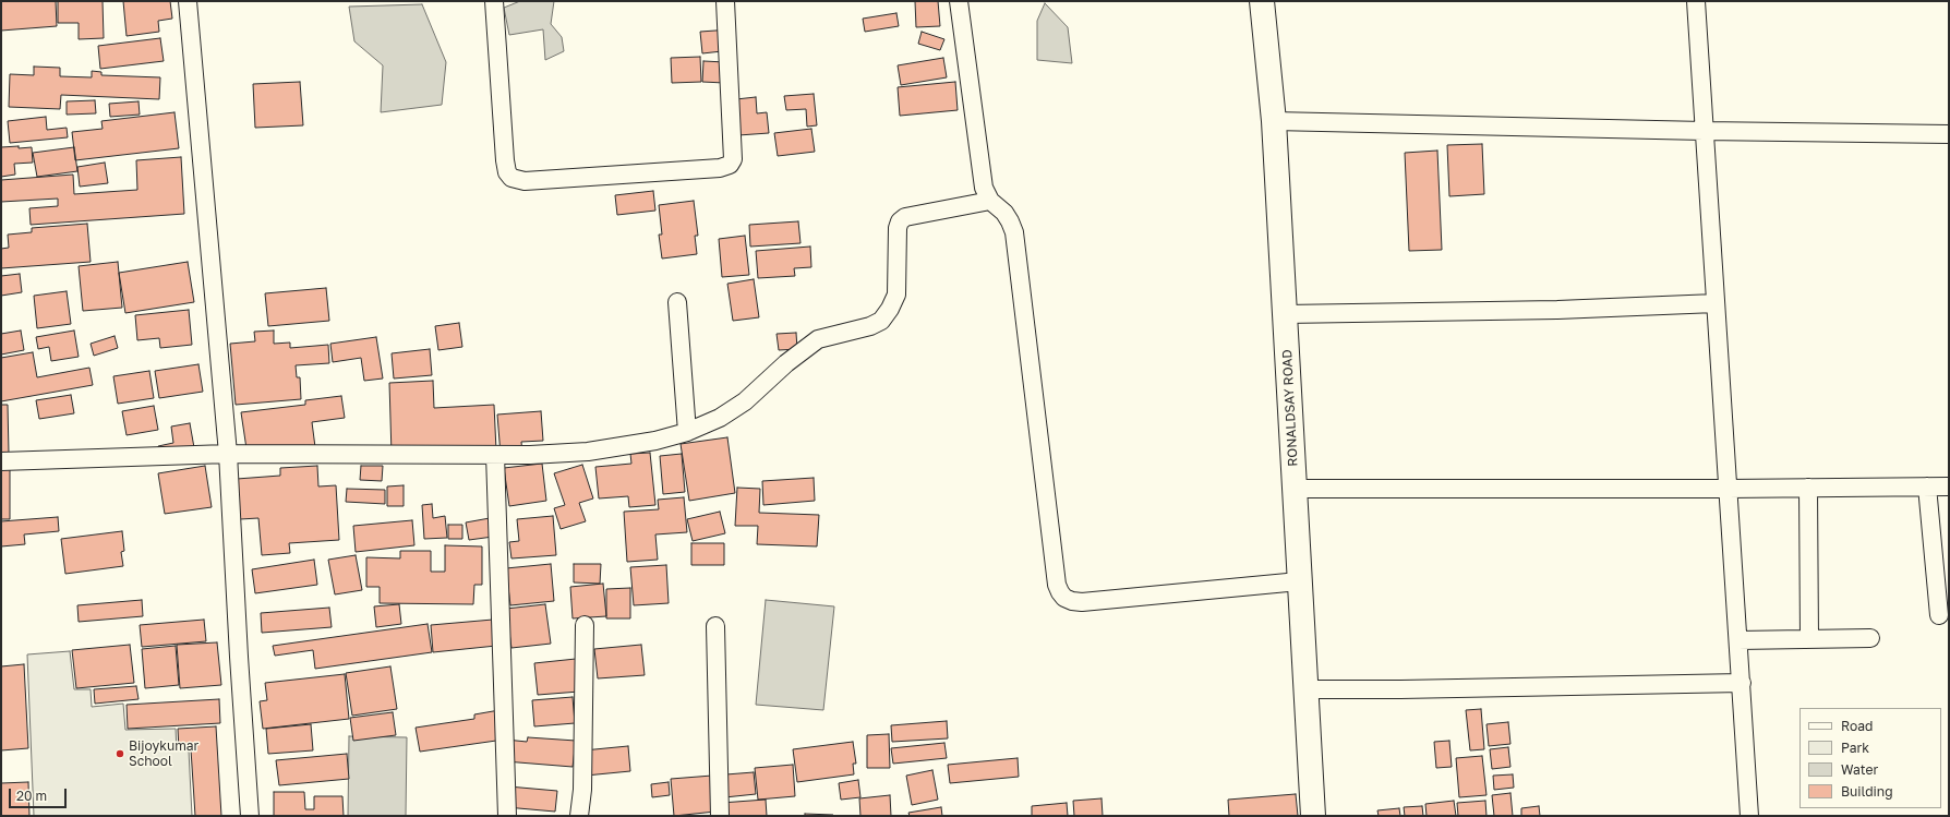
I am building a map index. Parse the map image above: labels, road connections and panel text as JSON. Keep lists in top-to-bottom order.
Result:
{
  "streets": {
    "main road": ["RONALDSAY ROAD"]
  },
  "places": ["Bijoykumar School"],
  "legend": [
    "Road",
    "Park",
    "Water",
    "Building"
  ],
  "scale_bar": "20 m"
}
